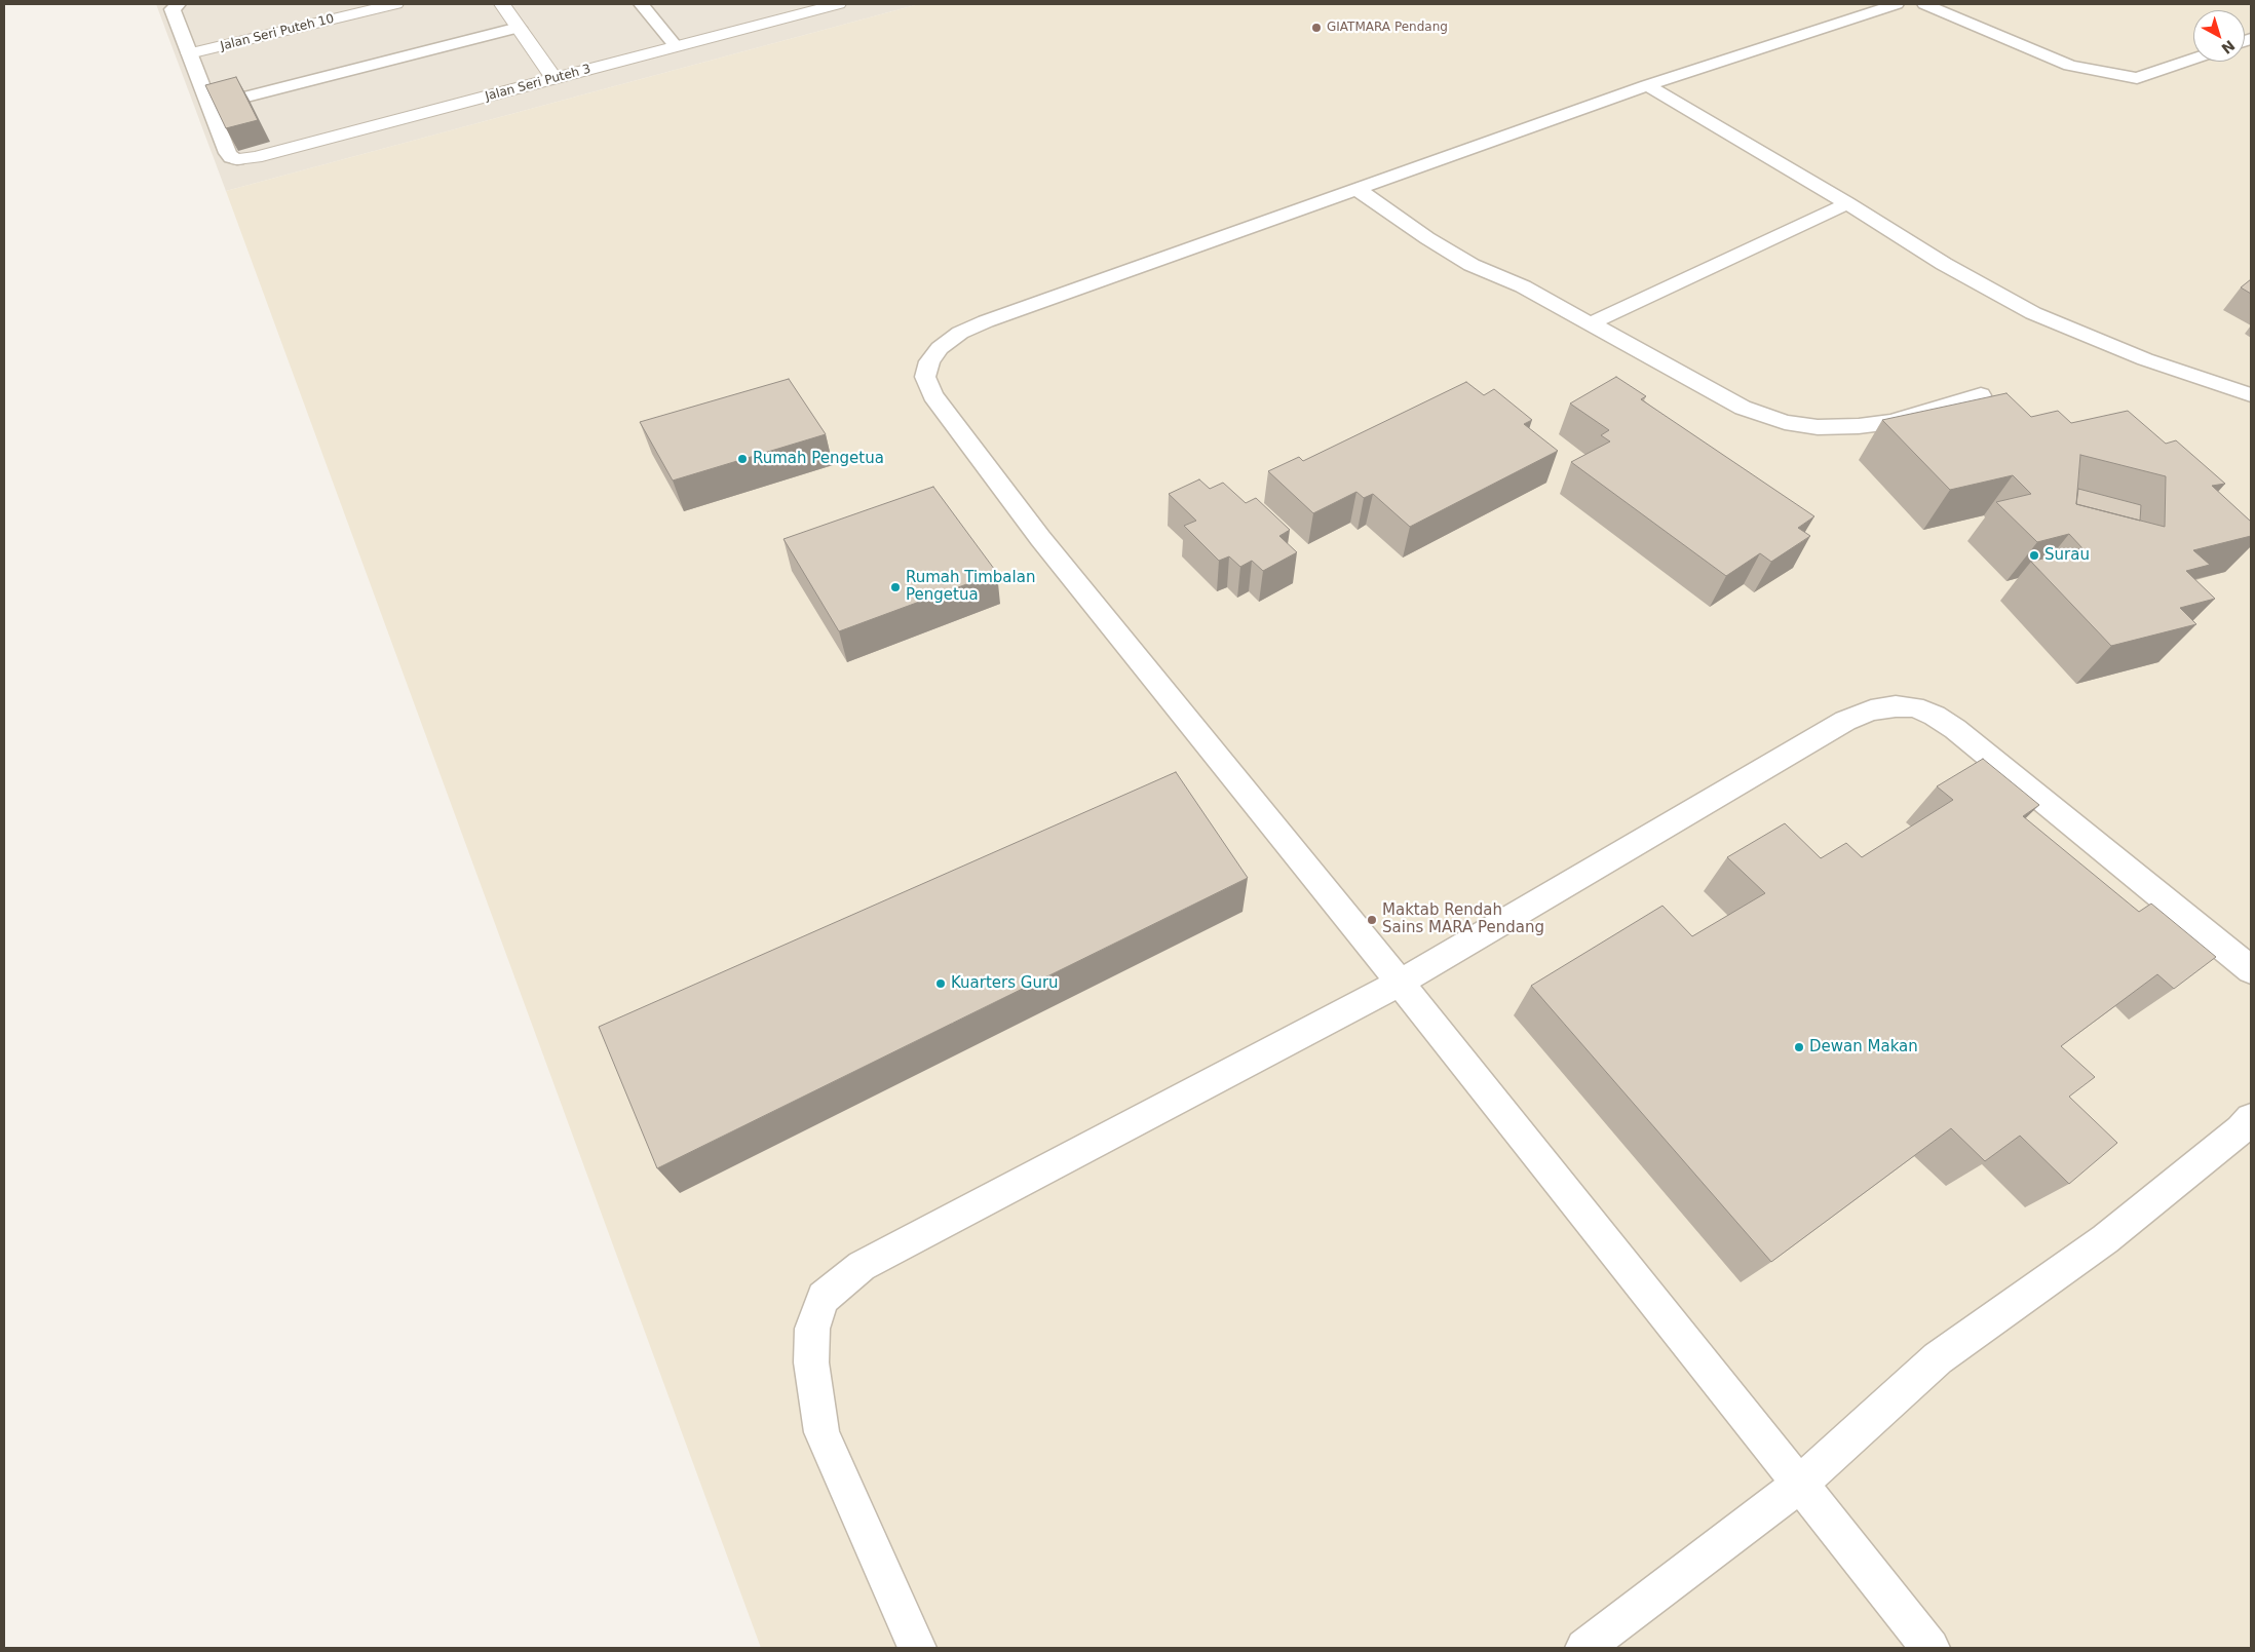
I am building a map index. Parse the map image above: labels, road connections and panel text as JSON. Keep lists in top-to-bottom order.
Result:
{
  "streets": {
    "street": ["Jalan Seri Puteh 10", "Jalan Seri Puteh 3"]
  },
  "places": [
    "GIATMARA Pendang",
    "Rumah Pengetua",
    "Surau",
    "Rumah Timbalan Pengetua",
    "Maktab Rendah Sains MARA Pendang",
    "Kuarters Guru",
    "Dewan Makan"
  ],
  "north": "bottom right"
}
